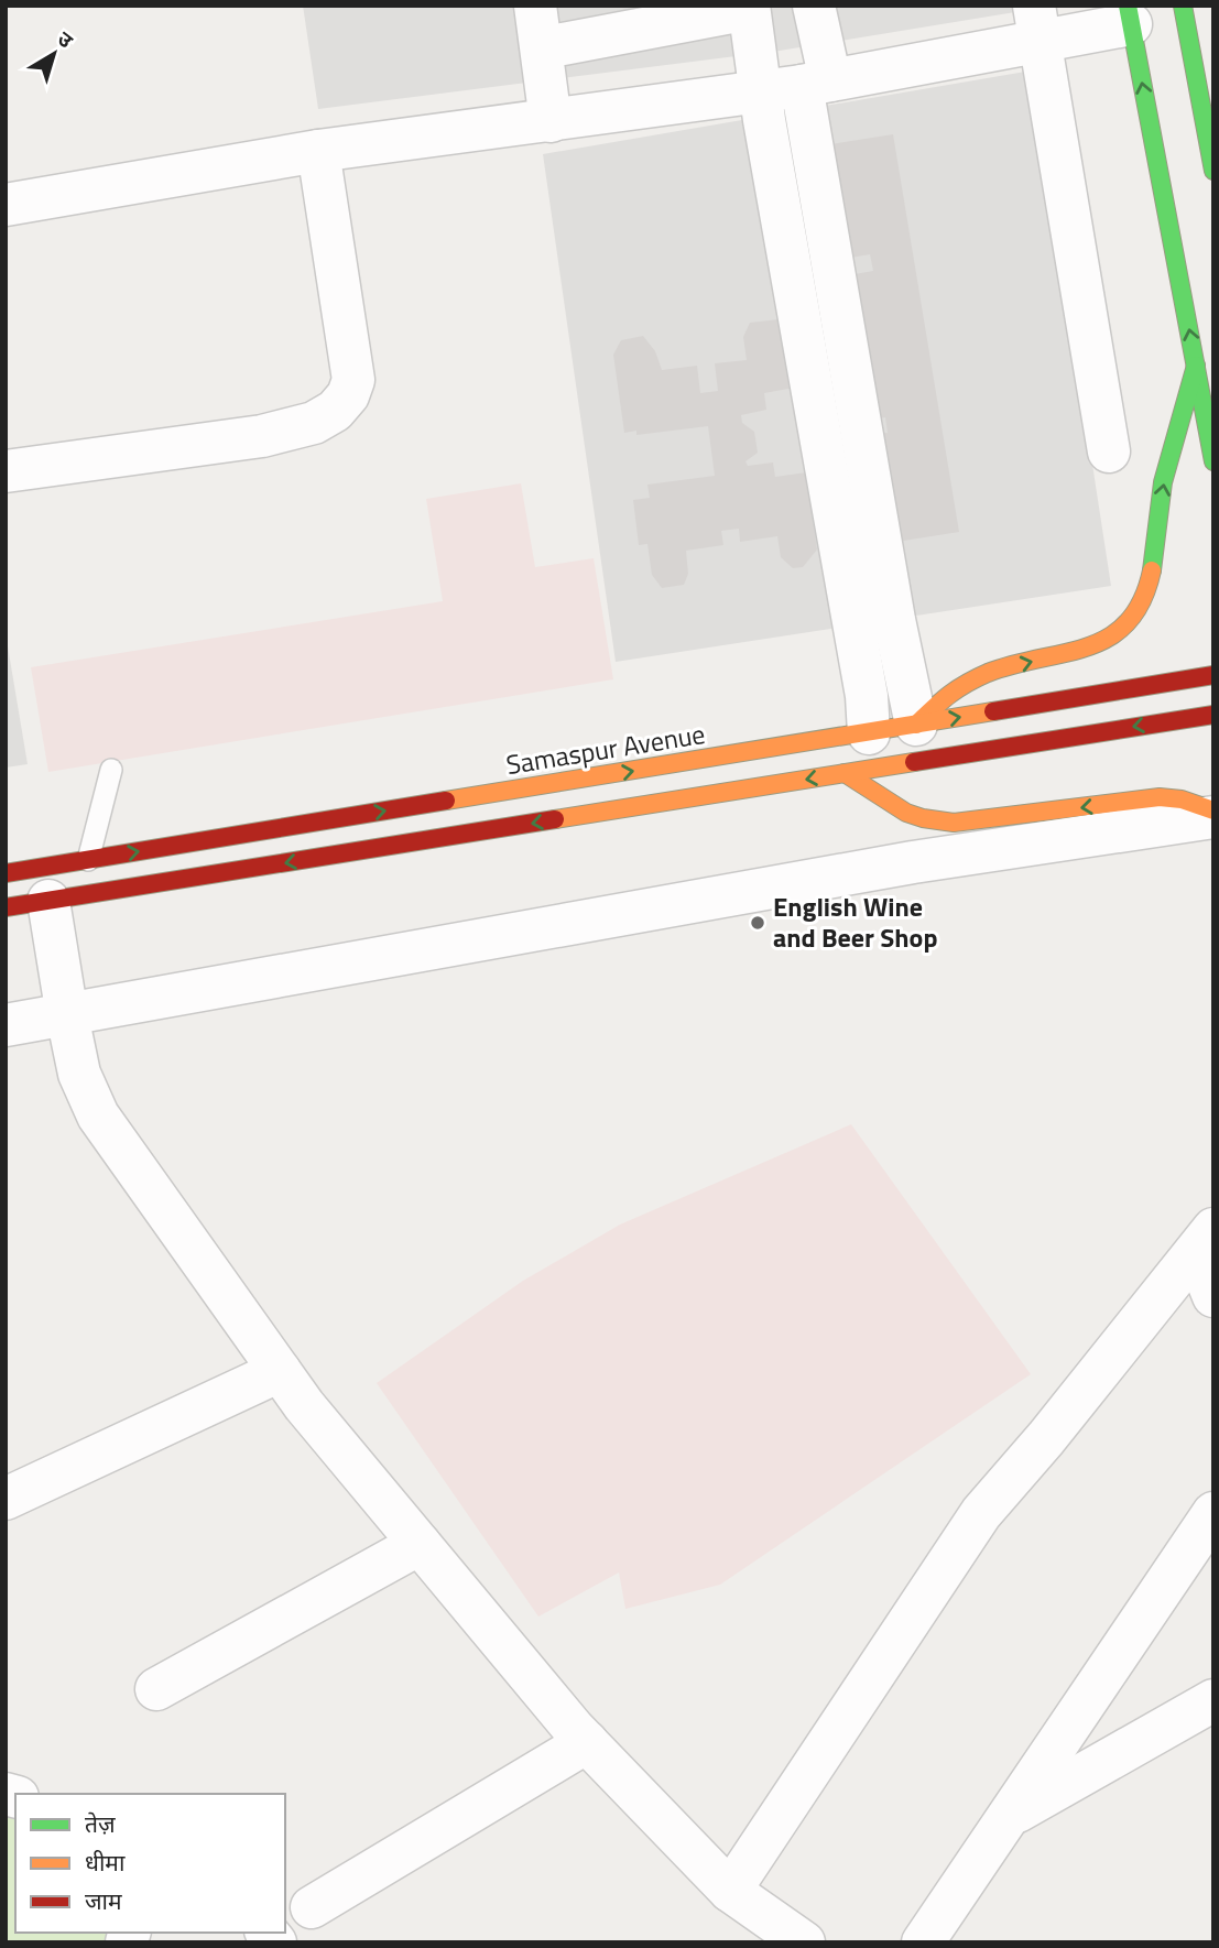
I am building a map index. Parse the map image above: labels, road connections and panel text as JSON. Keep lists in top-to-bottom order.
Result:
{
  "streets": {
    "main road": ["Samaspur Avenue"]
  },
  "places": ["English Wine and Beer Shop"],
  "legend": ["तेज़", "धीमा", "जाम"],
  "north": "top right"
}
